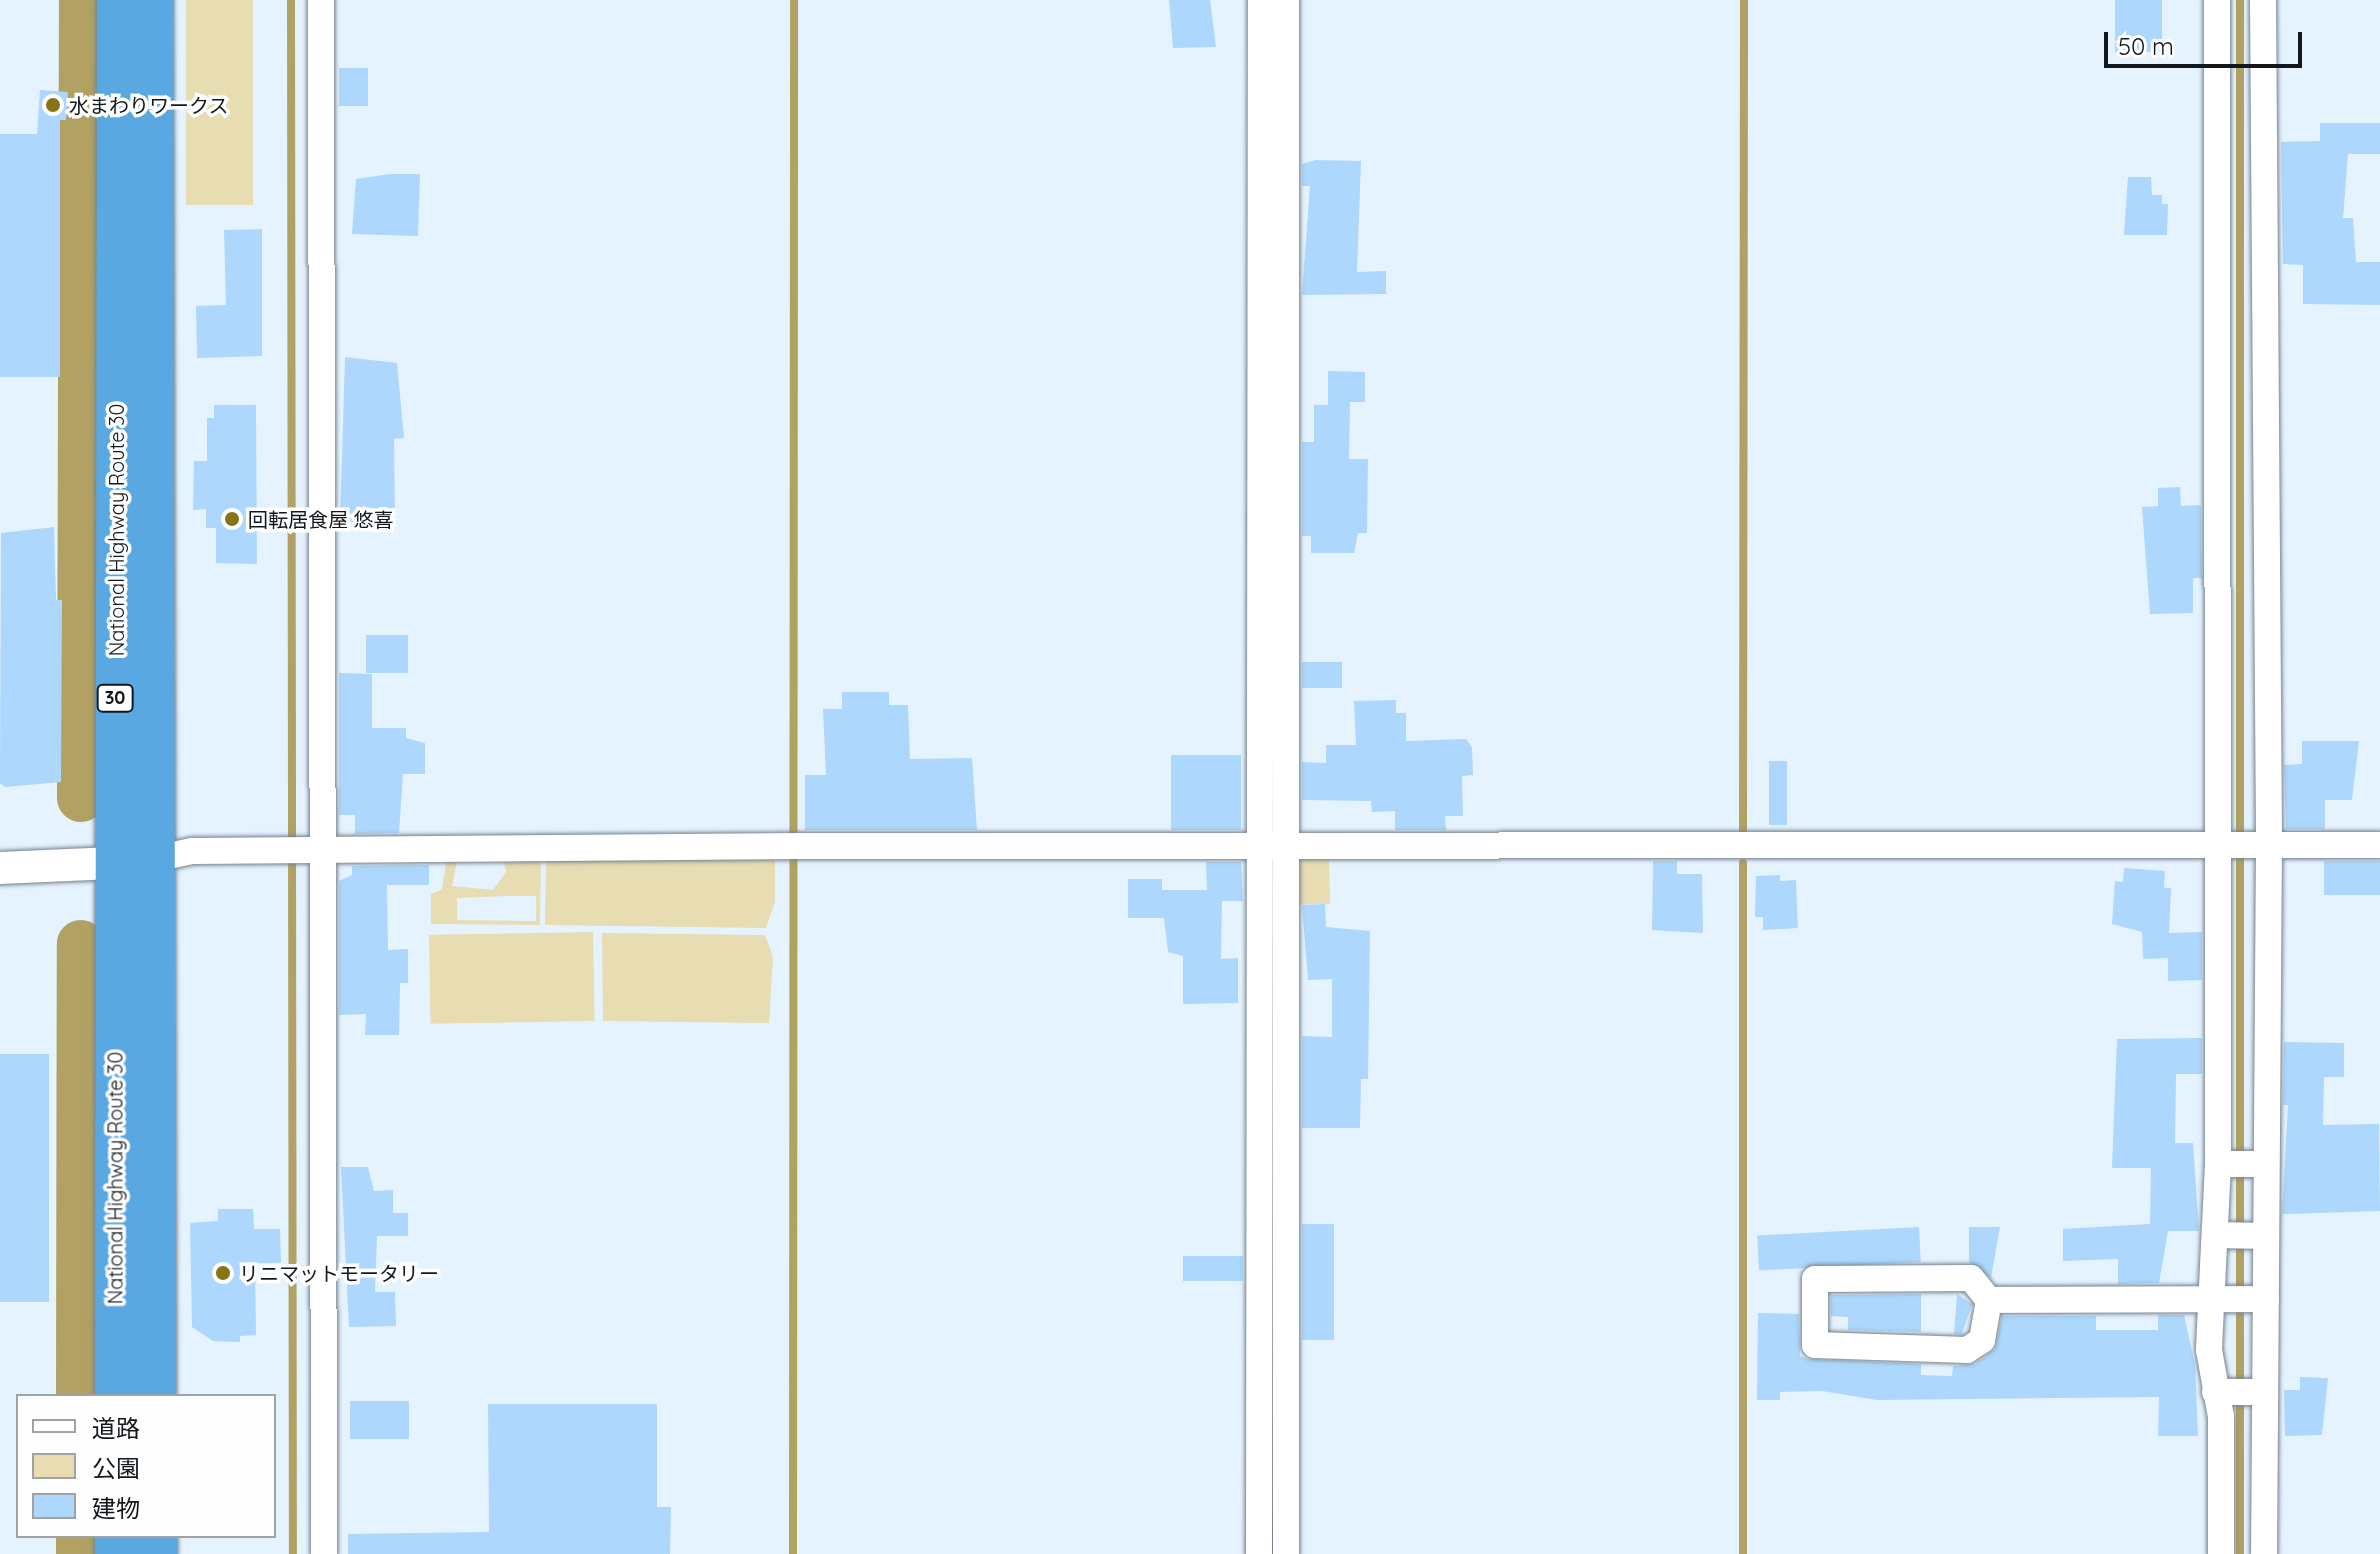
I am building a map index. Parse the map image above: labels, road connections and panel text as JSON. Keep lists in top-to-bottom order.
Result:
{
  "streets": {
    "highway": ["National Highway Route 30", "30"]
  },
  "places": ["水まわりワークス", "回転居食屋 悠喜", "リニマットモータリー"],
  "legend": ["道路", "公園", "建物"],
  "scale_bar": "50 m"
}
